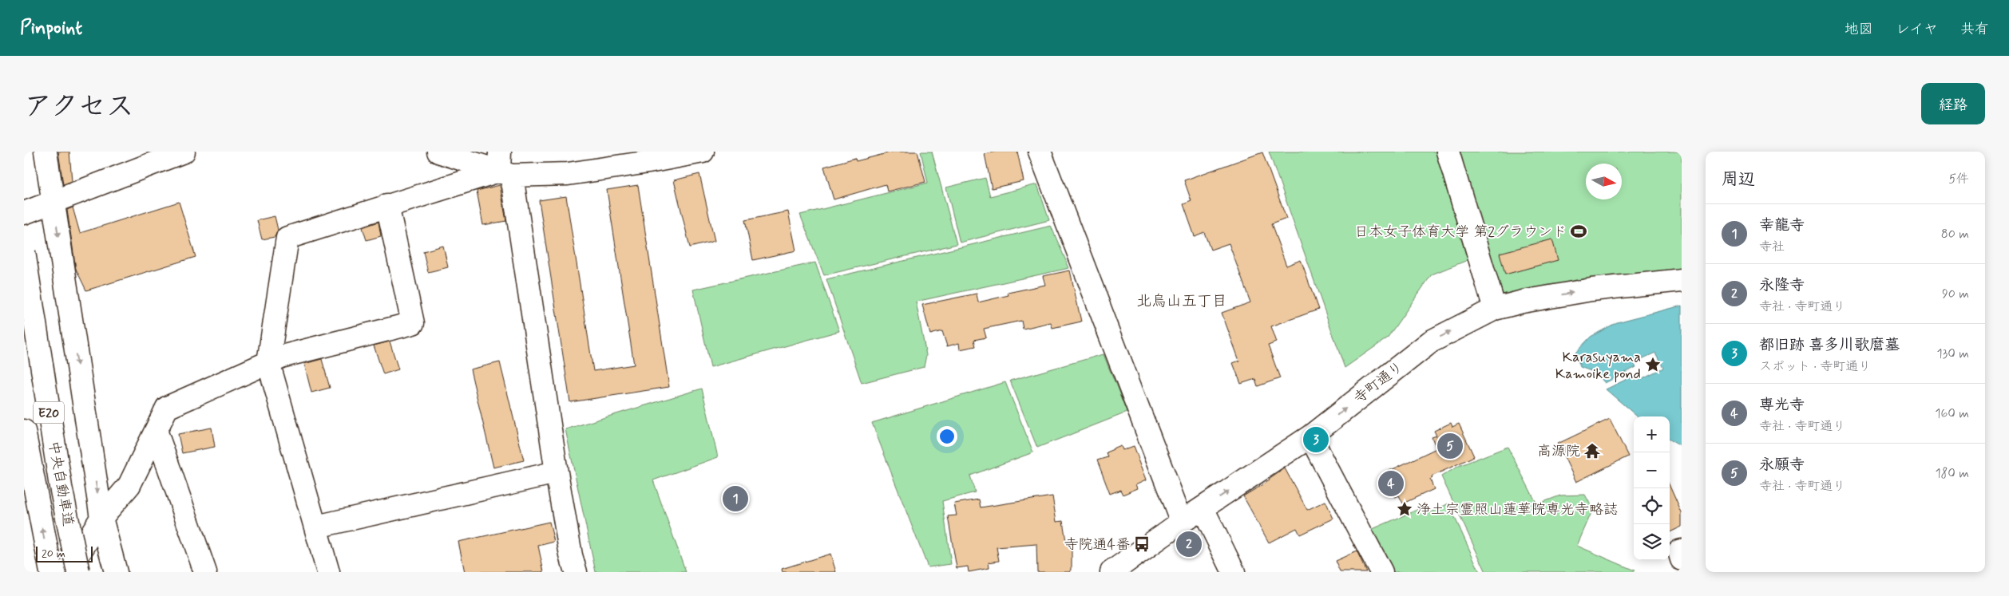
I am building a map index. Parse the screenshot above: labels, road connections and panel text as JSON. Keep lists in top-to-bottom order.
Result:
{
  "streets": {
    "main road": ["寺町通り", "E20", "中央自動車道"]
  },
  "one_way": ["寺町通り"],
  "districts": ["北烏山五丁目"],
  "places": {
    "sports": ["日本女子体育大学 第2グラウンド"],
    "place": ["Karasuyama Kamoike pond", "浄土宗霊照山蓮華院専光寺略誌"],
    "temple": ["高源院"],
    "bus stop": ["寺院通4番"]
  },
  "scale_bar": "20 m",
  "north": "right",
  "page": {
    "header": "Pinpoint",
    "nav": ["地図", "レイヤ", "共有"],
    "title": "アクセス",
    "buttons": "経路",
    "heading": ["周辺", "5件"],
    "list": [
      {
        "mark": "1",
        "name": "幸龍寺",
        "note": "寺社",
        "value": "80 m"
      },
      {
        "mark": "2",
        "name": "永隆寺",
        "note": "寺社 · 寺町通り",
        "value": "90 m"
      },
      {
        "mark": "3",
        "name": "都旧跡 喜多川歌麿墓",
        "note": "スポット · 寺町通り",
        "value": "130 m"
      },
      {
        "mark": "4",
        "name": "専光寺",
        "note": "寺社 · 寺町通り",
        "value": "160 m"
      },
      {
        "mark": "5",
        "name": "永願寺",
        "note": "寺社 · 寺町通り",
        "value": "180 m"
      }
    ],
    "map_buttons": ["+", "−"],
    "pins": [
      "3",
      "5",
      "4",
      "1",
      "2"
    ],
    "scale": "20 m"
  }
}
